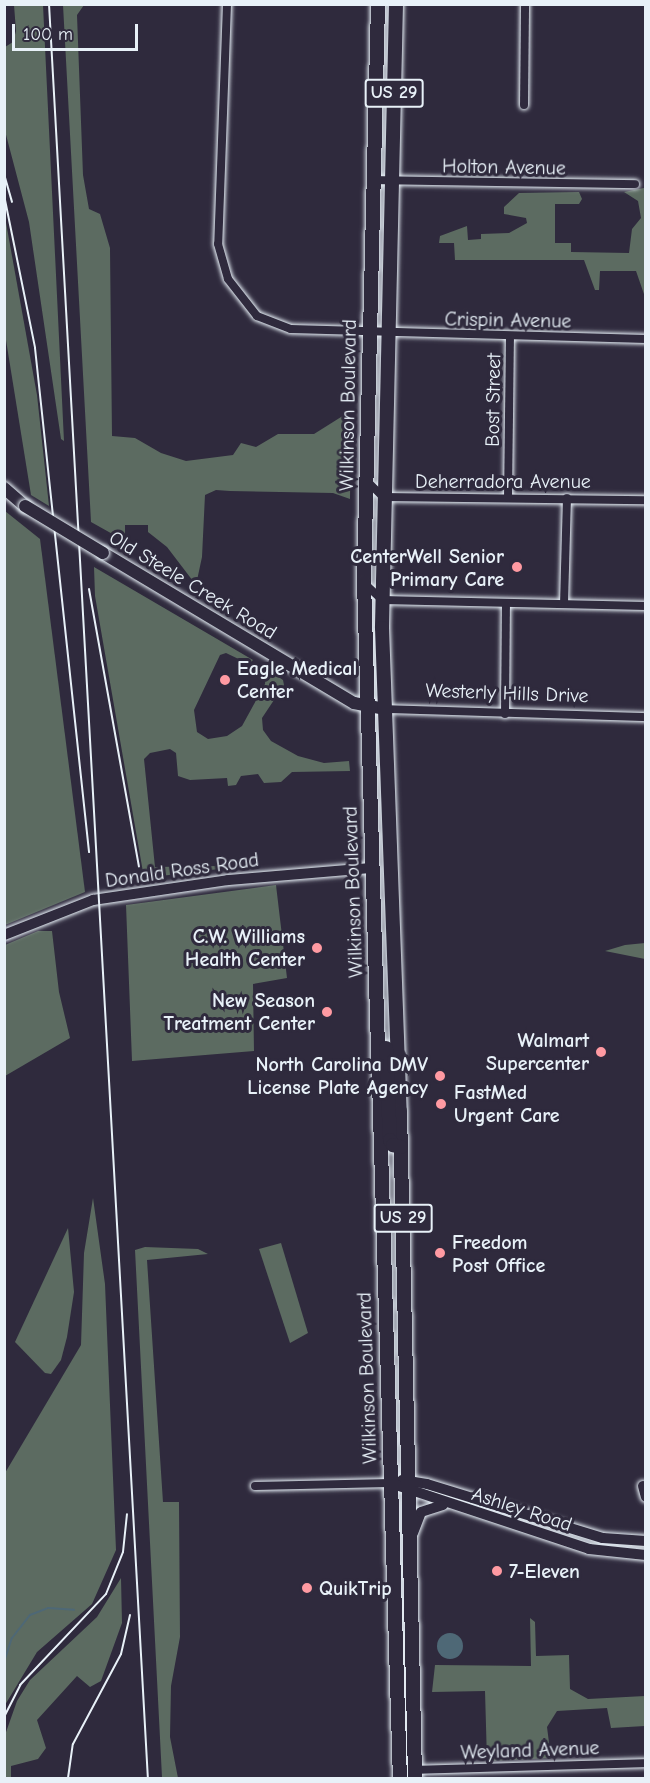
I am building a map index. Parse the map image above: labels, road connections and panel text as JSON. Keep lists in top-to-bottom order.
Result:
{
  "streets": {
    "main road": [
      "US 29",
      "Wilkinson Boulevard",
      "Old Steele Creek Road",
      "Westerly Hills Drive"
    ],
    "street": [
      "Holton Avenue",
      "Crispin Avenue",
      "Bost Street",
      "Deherradora Avenue",
      "Donald Ross Road",
      "Ashley Road",
      "Weyland Avenue"
    ]
  },
  "crossings": [
    ["Holton Avenue", "Wilkinson Boulevard"],
    ["Crispin Avenue", "Bost Street"],
    ["Crispin Avenue", "Wilkinson Boulevard"],
    ["Bost Street", "Deherradora Avenue"],
    ["Wilkinson Boulevard", "Deherradora Avenue"],
    ["Wilkinson Boulevard", "Old Steele Creek Road"],
    ["Wilkinson Boulevard", "Westerly Hills Drive"],
    ["Wilkinson Boulevard", "Donald Ross Road"],
    ["Wilkinson Boulevard", "Ashley Road"],
    ["Wilkinson Boulevard", "Weyland Avenue"],
    ["Old Steele Creek Road", "Westerly Hills Drive"]
  ],
  "places": [
    "CenterWell Senior Primary Care",
    "Eagle Medical Center",
    "C.W. Williams Health Center",
    "New Season Treatment Center",
    "Walmart Supercenter",
    "North Carolina DMV License Plate Agency",
    "FastMed Urgent Care",
    "Freedom Post Office",
    "7-Eleven",
    "QuikTrip"
  ],
  "scale_bar": "100 m"
}
